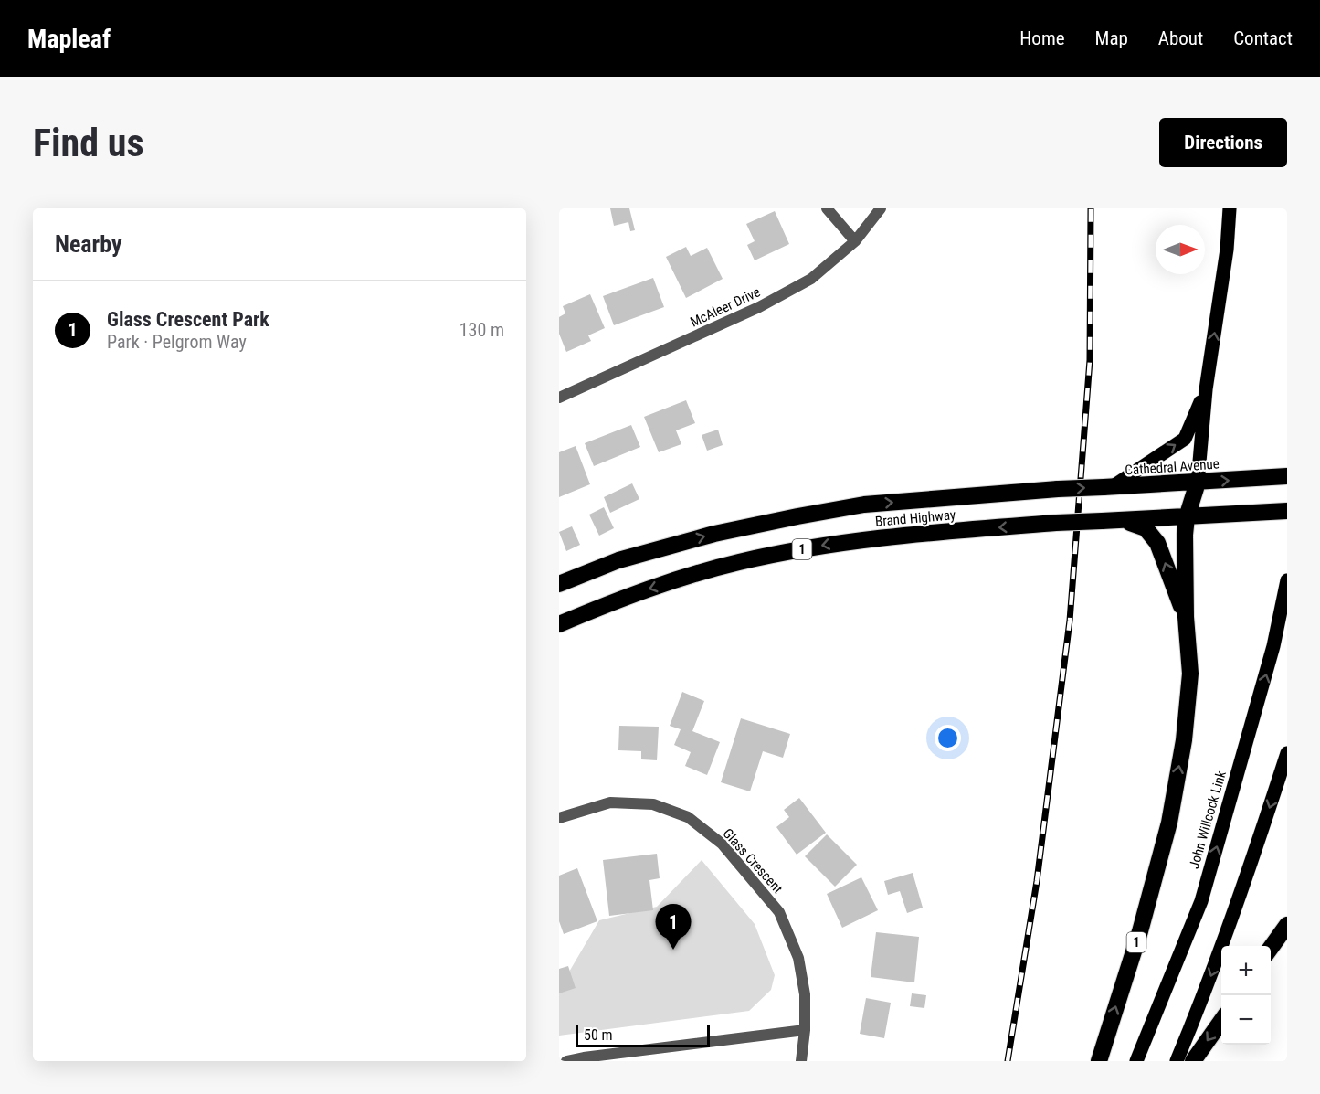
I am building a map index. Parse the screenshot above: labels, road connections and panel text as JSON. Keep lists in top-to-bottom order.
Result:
{
  "streets": {
    "highway": ["Cathedral Avenue", "Brand Highway", "1"],
    "main road": ["John Willcock Link"],
    "street": ["McAleer Drive", "Glass Crescent"]
  },
  "crossings": [
    ["Cathedral Avenue", "Brand Highway"],
    ["Brand Highway", "1"]
  ],
  "one_way": ["Cathedral Avenue"],
  "scale_bar": "50 m",
  "north": "right",
  "page": {
    "header": "Mapleaf",
    "nav": [
      "Home",
      "Map",
      "About",
      "Contact"
    ],
    "buttons": "Directions",
    "title": "Find us",
    "heading": "Nearby",
    "list": [
      {
        "mark": "1",
        "name": "Glass Crescent Park",
        "note": "Park · Pelgrom Way",
        "value": "130 m"
      }
    ],
    "pins": "1",
    "map_buttons": ["+", "−"],
    "scale": "50 m"
  }
}
